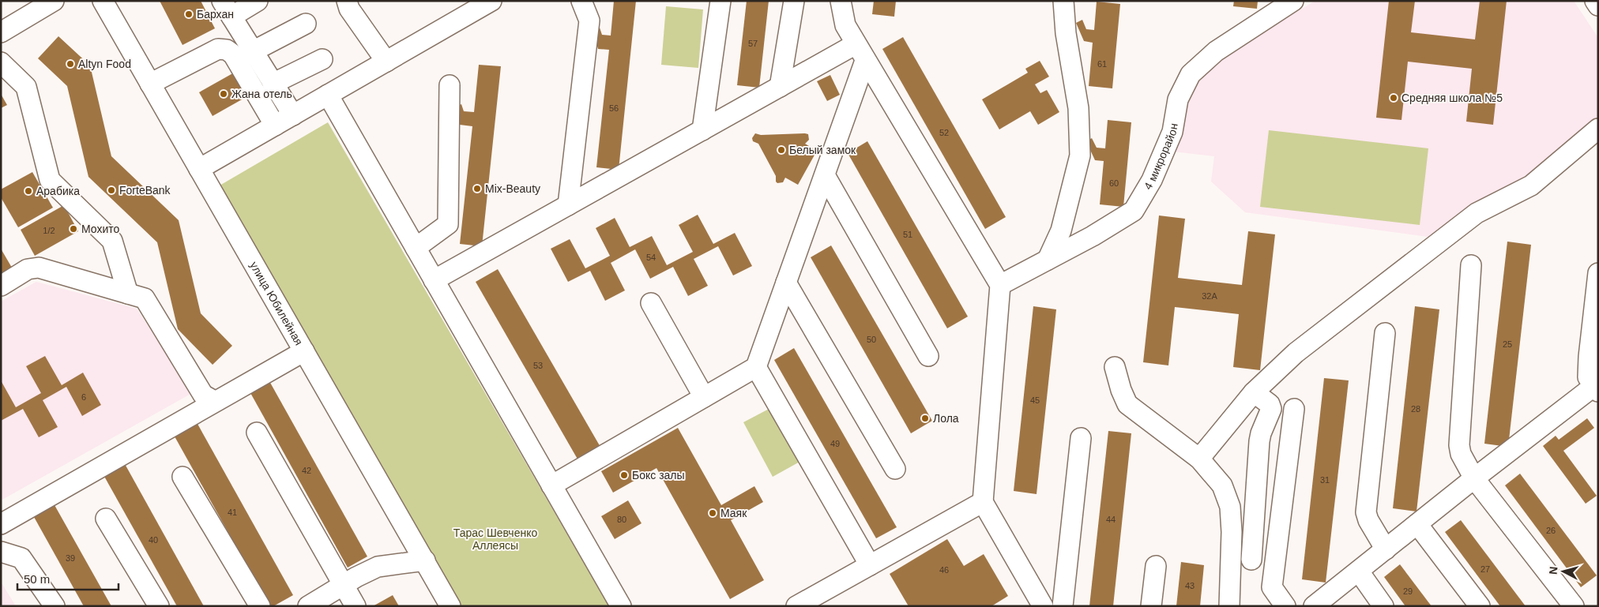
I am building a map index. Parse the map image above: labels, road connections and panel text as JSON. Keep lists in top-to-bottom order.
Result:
{
  "streets": {
    "street": ["4 микрорайон", "улица Юбилейная"]
  },
  "parks": ["Тарас Шевченко Аллеясы"],
  "places": [
    "Бархан",
    "Altyn Food",
    "Жана отель",
    "Средняя школа №5",
    "Белый замок",
    "Mix-Beauty",
    "ForteBank",
    "Арабика",
    "Мохито",
    "Лола",
    "Бокс залы",
    "Маяк"
  ],
  "house_numbers": [
    "57",
    "61",
    "56",
    "52",
    "60",
    "1/2",
    "51",
    "54",
    "32А",
    "50",
    "25",
    "53",
    "6",
    "45",
    "28",
    "49",
    "42",
    "31",
    "41",
    "80",
    "44",
    "26",
    "40",
    "39",
    "27",
    "46",
    "43",
    "29"
  ],
  "scale_bar": "50 m",
  "north": "left"
}
